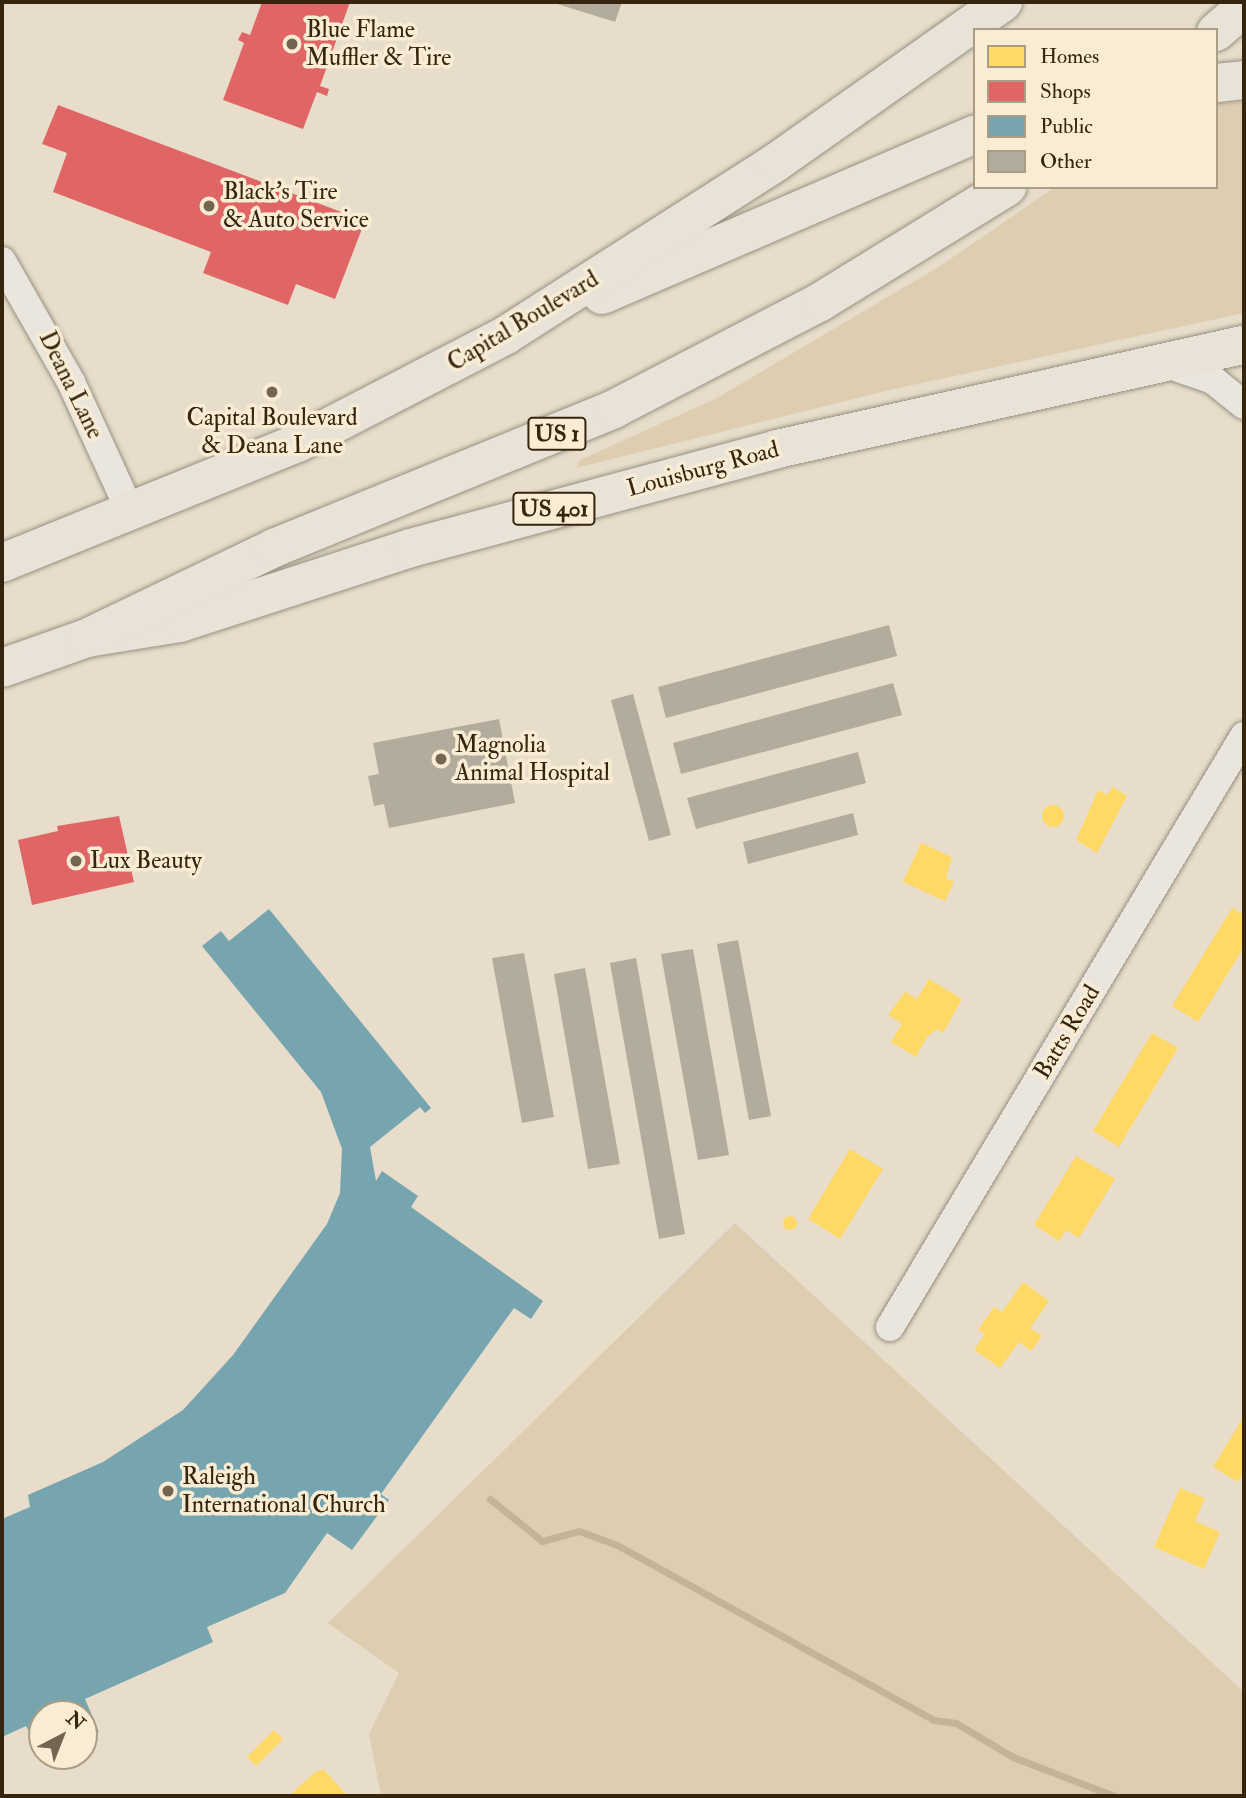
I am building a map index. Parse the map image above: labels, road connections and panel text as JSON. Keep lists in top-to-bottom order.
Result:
{
  "streets": {
    "highway": [
      "Capital Boulevard",
      "US 1",
      "Louisburg Road",
      "US 401"
    ],
    "street": ["Deana Lane", "Batts Road"]
  },
  "crossings": [
    ["Capital Boulevard", "Deana Lane"],
    ["US 1", "Louisburg Road"]
  ],
  "places": [
    "Blue Flame Muffler & Tire",
    "Black’s Tire & Auto Service",
    "Capital Boulevard & Deana Lane",
    "Magnolia Animal Hospital",
    "Lux Beauty",
    "Raleigh International Church"
  ],
  "legend": [
    "Homes",
    "Shops",
    "Public",
    "Other"
  ],
  "north": "top right"
}
